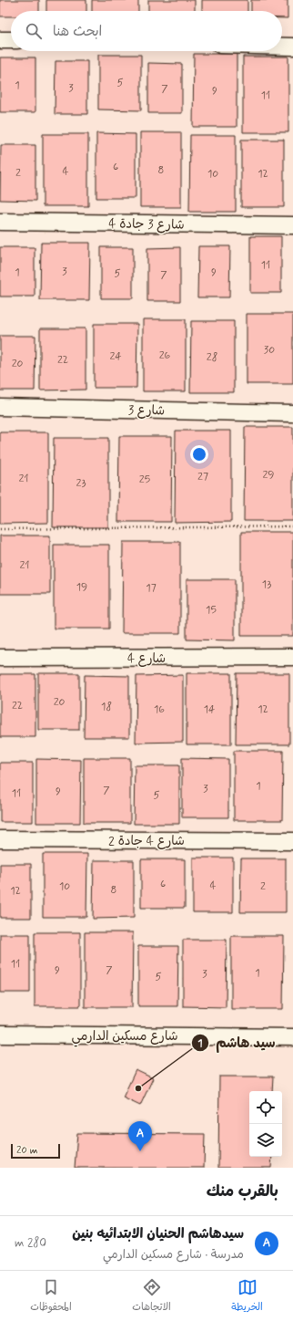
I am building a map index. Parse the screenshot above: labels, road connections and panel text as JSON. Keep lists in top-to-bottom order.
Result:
{
  "streets": {
    "street": [
      "شارع 3 جادة 4",
      "شارع 3",
      "شارع 4",
      "شارع 4 جادة 2",
      "شارع مسكين الدارمي"
    ]
  },
  "places": ["سيد هاشم"],
  "house_numbers": [
    "5",
    "1",
    "3",
    "7",
    "9",
    "11",
    "6",
    "8",
    "4",
    "2",
    "10",
    "12",
    "11",
    "3",
    "1",
    "9",
    "5",
    "7",
    "30",
    "26",
    "24",
    "28",
    "22",
    "20",
    "29",
    "27",
    "21",
    "25",
    "23",
    "21",
    "13",
    "19",
    "17",
    "15",
    "20",
    "22",
    "18",
    "16",
    "14",
    "12",
    "1",
    "3",
    "7",
    "9",
    "11",
    "5",
    "6",
    "4",
    "10",
    "2",
    "8",
    "12",
    "11",
    "9",
    "7",
    "1",
    "3",
    "5"
  ],
  "scale_bar": "20 m",
  "page": {
    "search": "ابحث هنا",
    "pins": "A",
    "scale": "20 m",
    "heading": "بالقرب منك",
    "list": [
      {
        "mark": "A",
        "name": "سيدهاشم الحنيان الابتدائيه بنين",
        "note": "مدرسة · شارع مسكين الدارمي",
        "value": "280 m"
      }
    ],
    "nav": ["الخريطة", "الاتجاهات", "المحفوظات"]
  }
}
